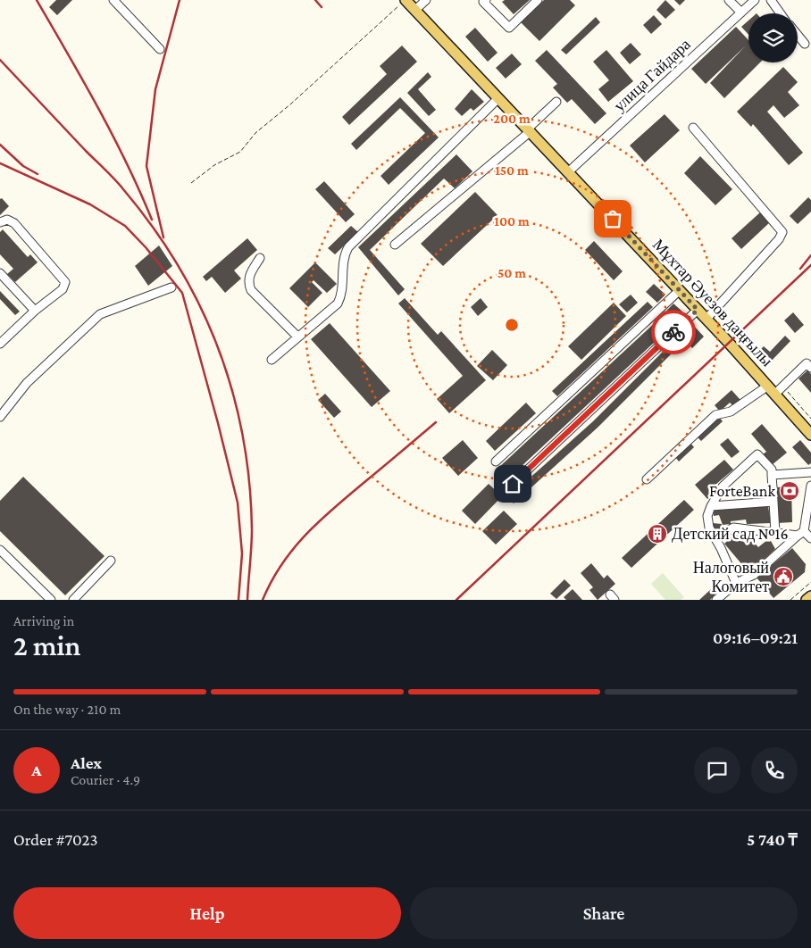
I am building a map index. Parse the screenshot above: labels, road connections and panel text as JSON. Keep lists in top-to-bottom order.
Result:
{
  "streets": {
    "main road": ["Мұхтар Әуезов даңғылы"],
    "street": ["улица Гайдара"]
  },
  "crossings": [
    ["улица Гайдара", "Мұхтар Әуезов даңғылы"]
  ],
  "places": {
    "bank": ["ForteBank"],
    "building": ["Детский сад №16"],
    "public building": ["Налоговый Комитет"]
  },
  "page": {
    "heading": ["2 min", "Arriving in", "09:16–09:21"],
    "panel": [
      "Alex",
      "Courier · 4.9",
      "Order #7023",
      "5 740 ₸"
    ],
    "bar": "On the way · 210 m",
    "round": "A",
    "buttons": ["Help", "Share"]
  },
  "rings": [
    "200 m",
    "150 m",
    "100 m",
    "50 m"
  ]
}
